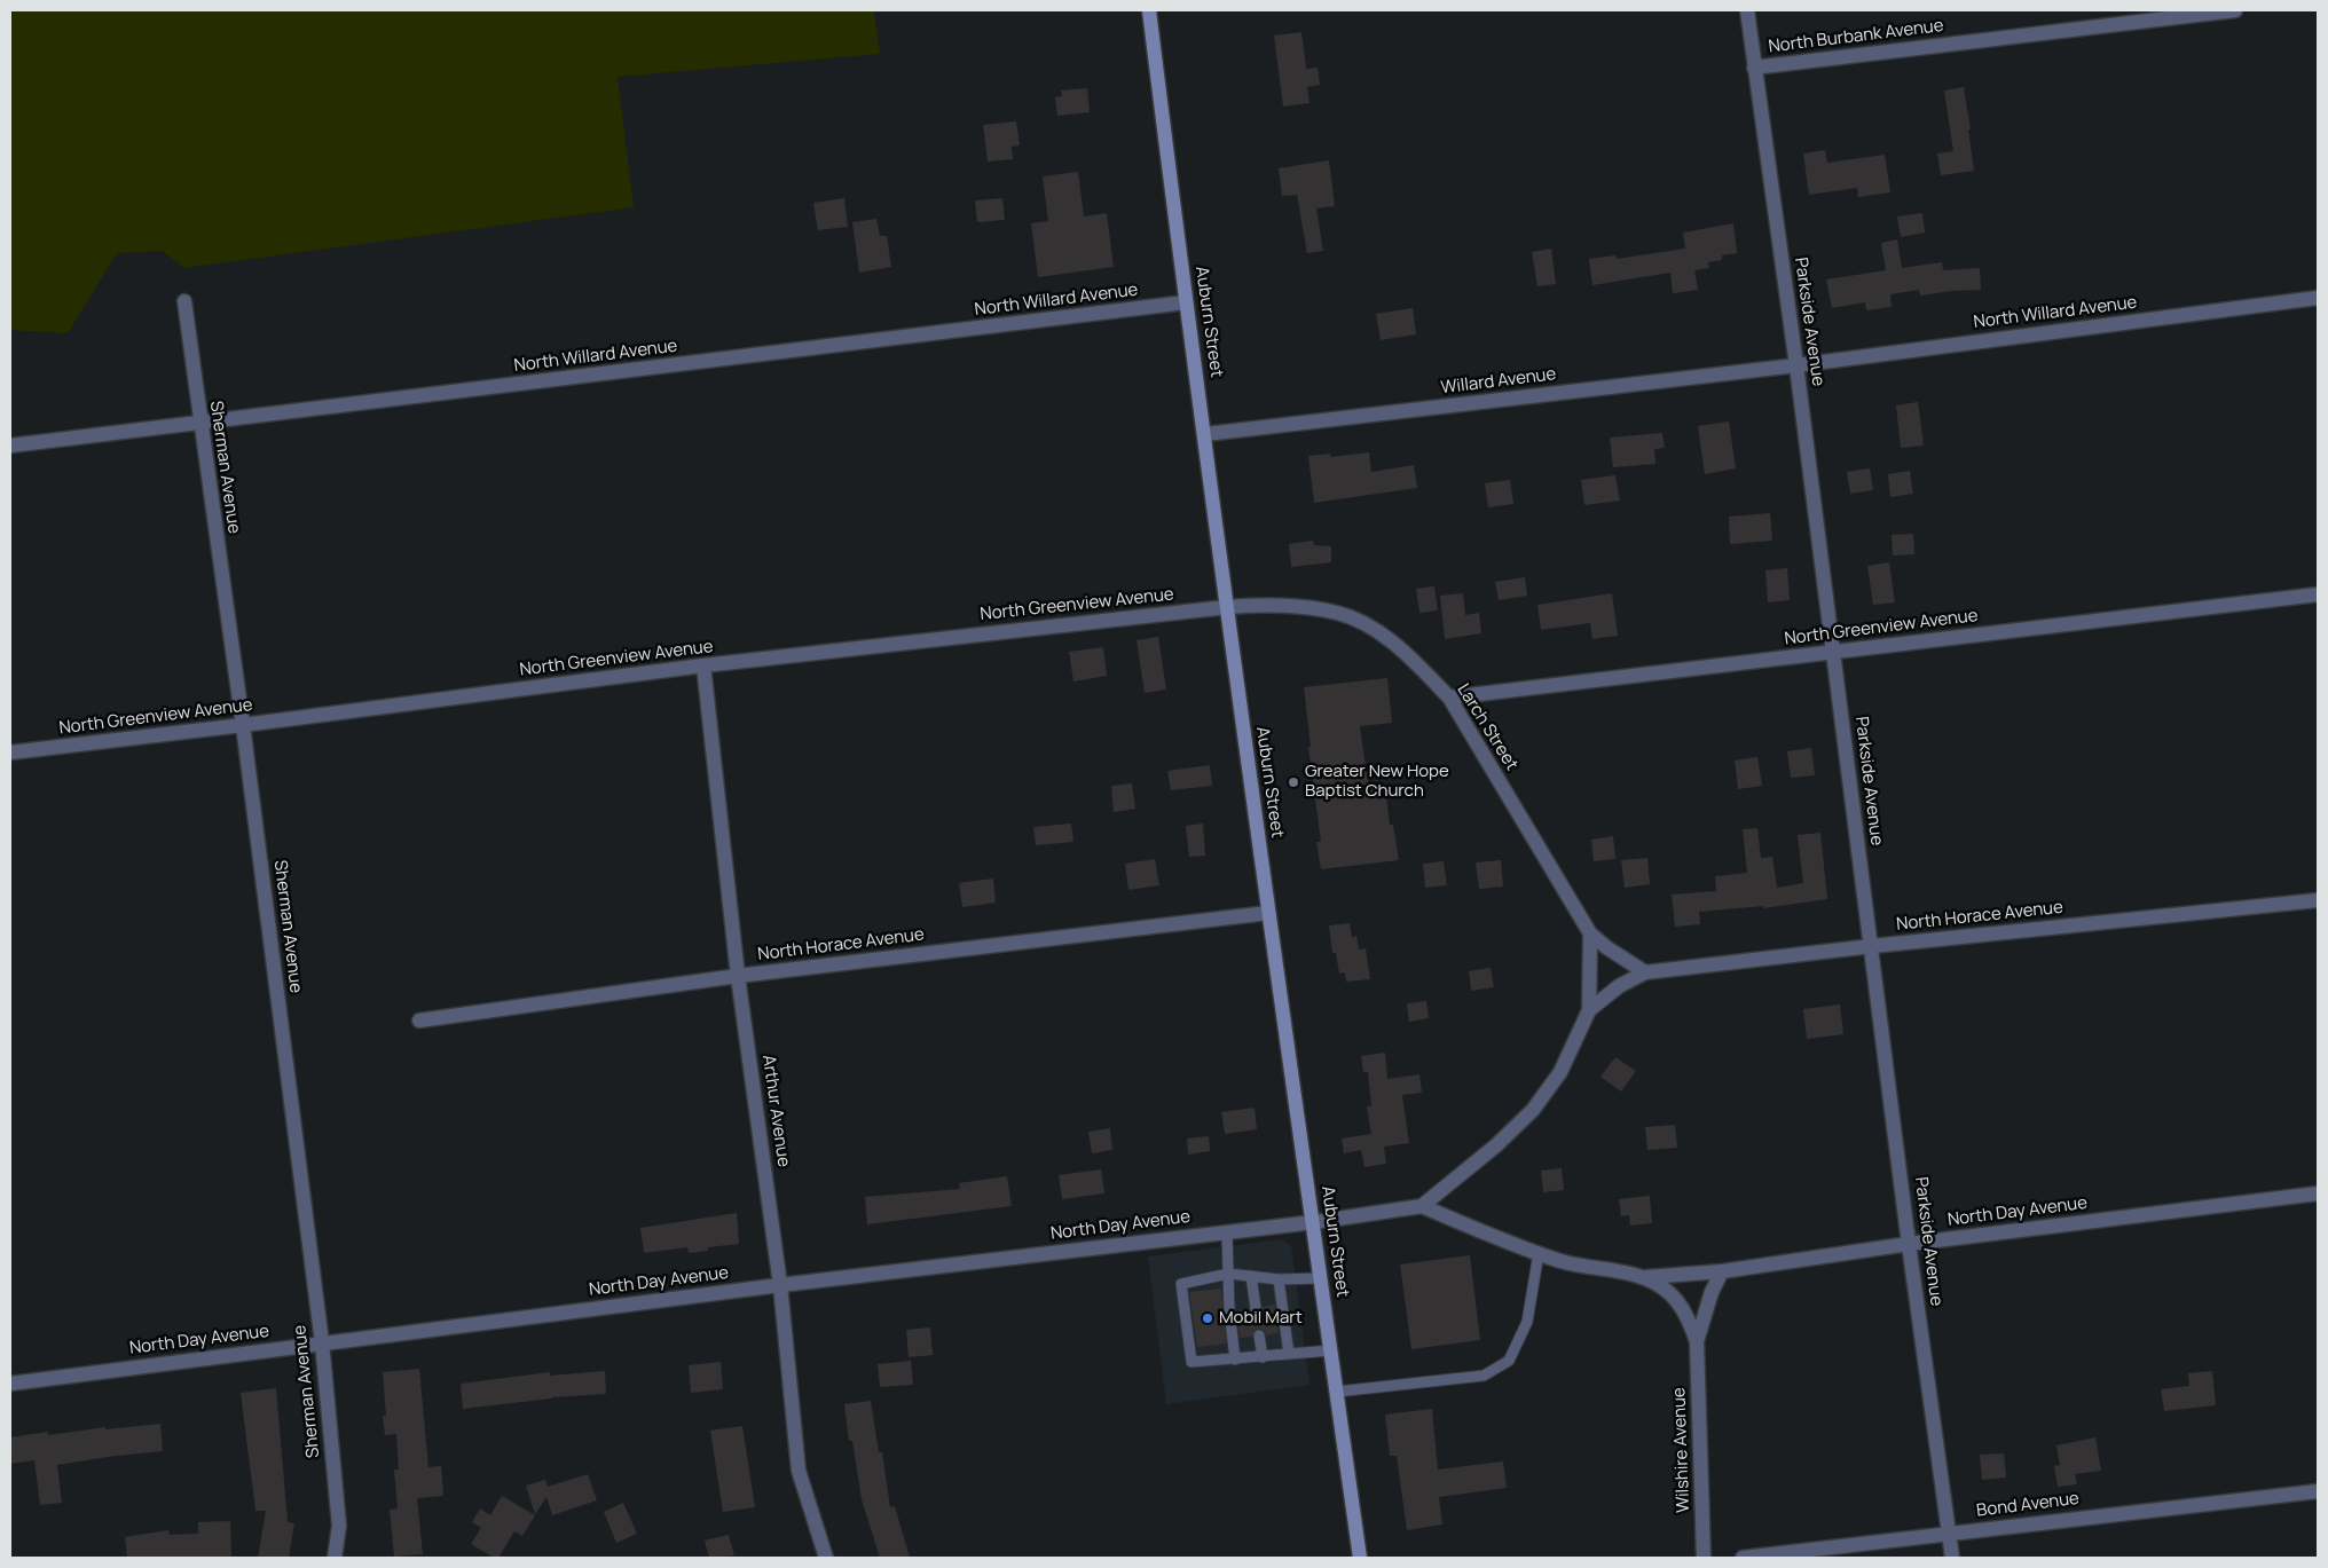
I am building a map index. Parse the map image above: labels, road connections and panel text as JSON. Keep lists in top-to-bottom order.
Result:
{
  "streets": {
    "main road": ["Auburn Street"],
    "street": [
      "North Burbank Avenue",
      "North Willard Avenue",
      "Parkside Avenue",
      "Willard Avenue",
      "Sherman Avenue",
      "North Greenview Avenue",
      "Larch Street",
      "North Horace Avenue",
      "Arthur Avenue",
      "North Day Avenue",
      "Wilshire Avenue",
      "Bond Avenue"
    ]
  },
  "crossings": [
    ["North Burbank Avenue", "Parkside Avenue"],
    ["North Willard Avenue", "Auburn Street"],
    ["North Willard Avenue", "Parkside Avenue"],
    ["North Willard Avenue", "Willard Avenue"],
    ["North Willard Avenue", "Sherman Avenue"],
    ["Auburn Street", "Willard Avenue"],
    ["Auburn Street", "North Greenview Avenue"],
    ["Auburn Street", "Larch Street"],
    ["Auburn Street", "North Horace Avenue"],
    ["Auburn Street", "North Day Avenue"],
    ["Parkside Avenue", "Willard Avenue"],
    ["Parkside Avenue", "North Greenview Avenue"],
    ["Parkside Avenue", "North Horace Avenue"],
    ["Parkside Avenue", "North Day Avenue"],
    ["Parkside Avenue", "Bond Avenue"],
    ["Sherman Avenue", "North Greenview Avenue"],
    ["Sherman Avenue", "North Day Avenue"],
    ["North Greenview Avenue", "Larch Street"],
    ["North Greenview Avenue", "Arthur Avenue"],
    ["Larch Street", "North Horace Avenue"],
    ["North Horace Avenue", "Arthur Avenue"],
    ["Arthur Avenue", "North Day Avenue"],
    ["North Day Avenue", "Wilshire Avenue"]
  ],
  "places": ["Greater New Hope Baptist Church", "Mobil Mart"]
}
